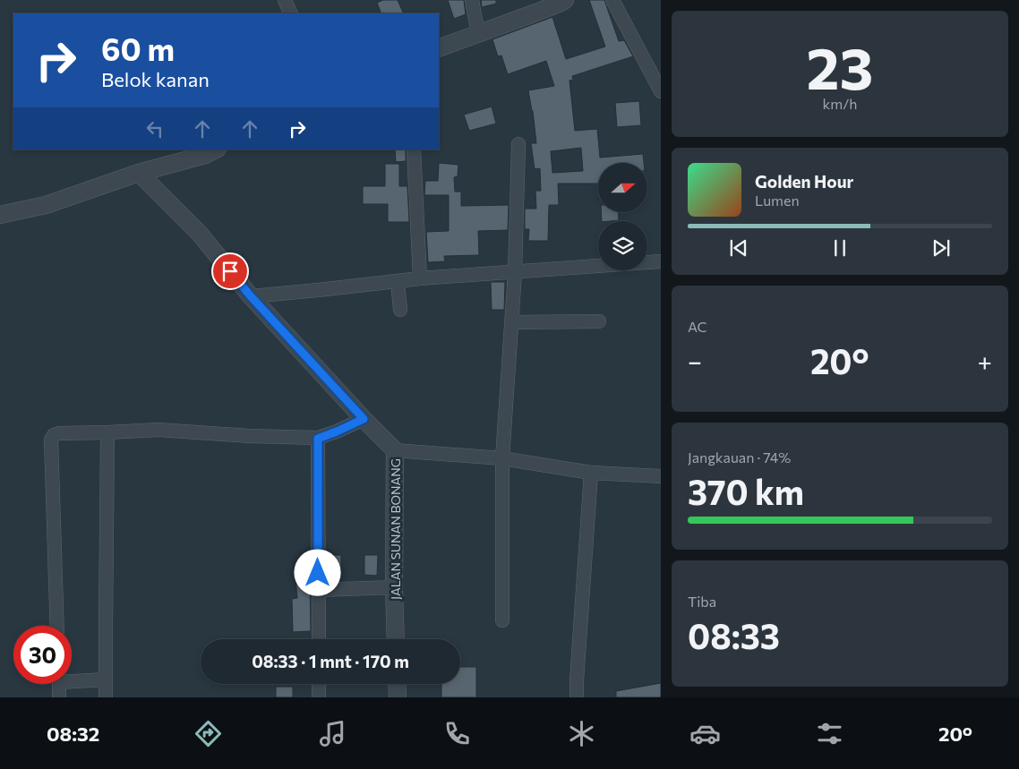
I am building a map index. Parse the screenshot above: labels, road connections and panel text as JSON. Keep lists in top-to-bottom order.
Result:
{
  "streets": {
    "street": ["JALAN SUNAN BONANG"]
  },
  "north": "right",
  "page": {
    "tile": [
      ["23", "km/h"],
      "AC",
      ["Jangkauan · 74%", "370 km"],
      ["Tiba", "08:33"]
    ],
    "turn": ["60 m", "Belok kanan"],
    "song": ["Golden Hour", "Lumen"],
    "heat": ["−", "20°", "+"],
    "limit": "30",
    "trip": "08:33 · 1 mnt · 170 m",
    "tabs": ["08:32", "20°"]
  }
}
